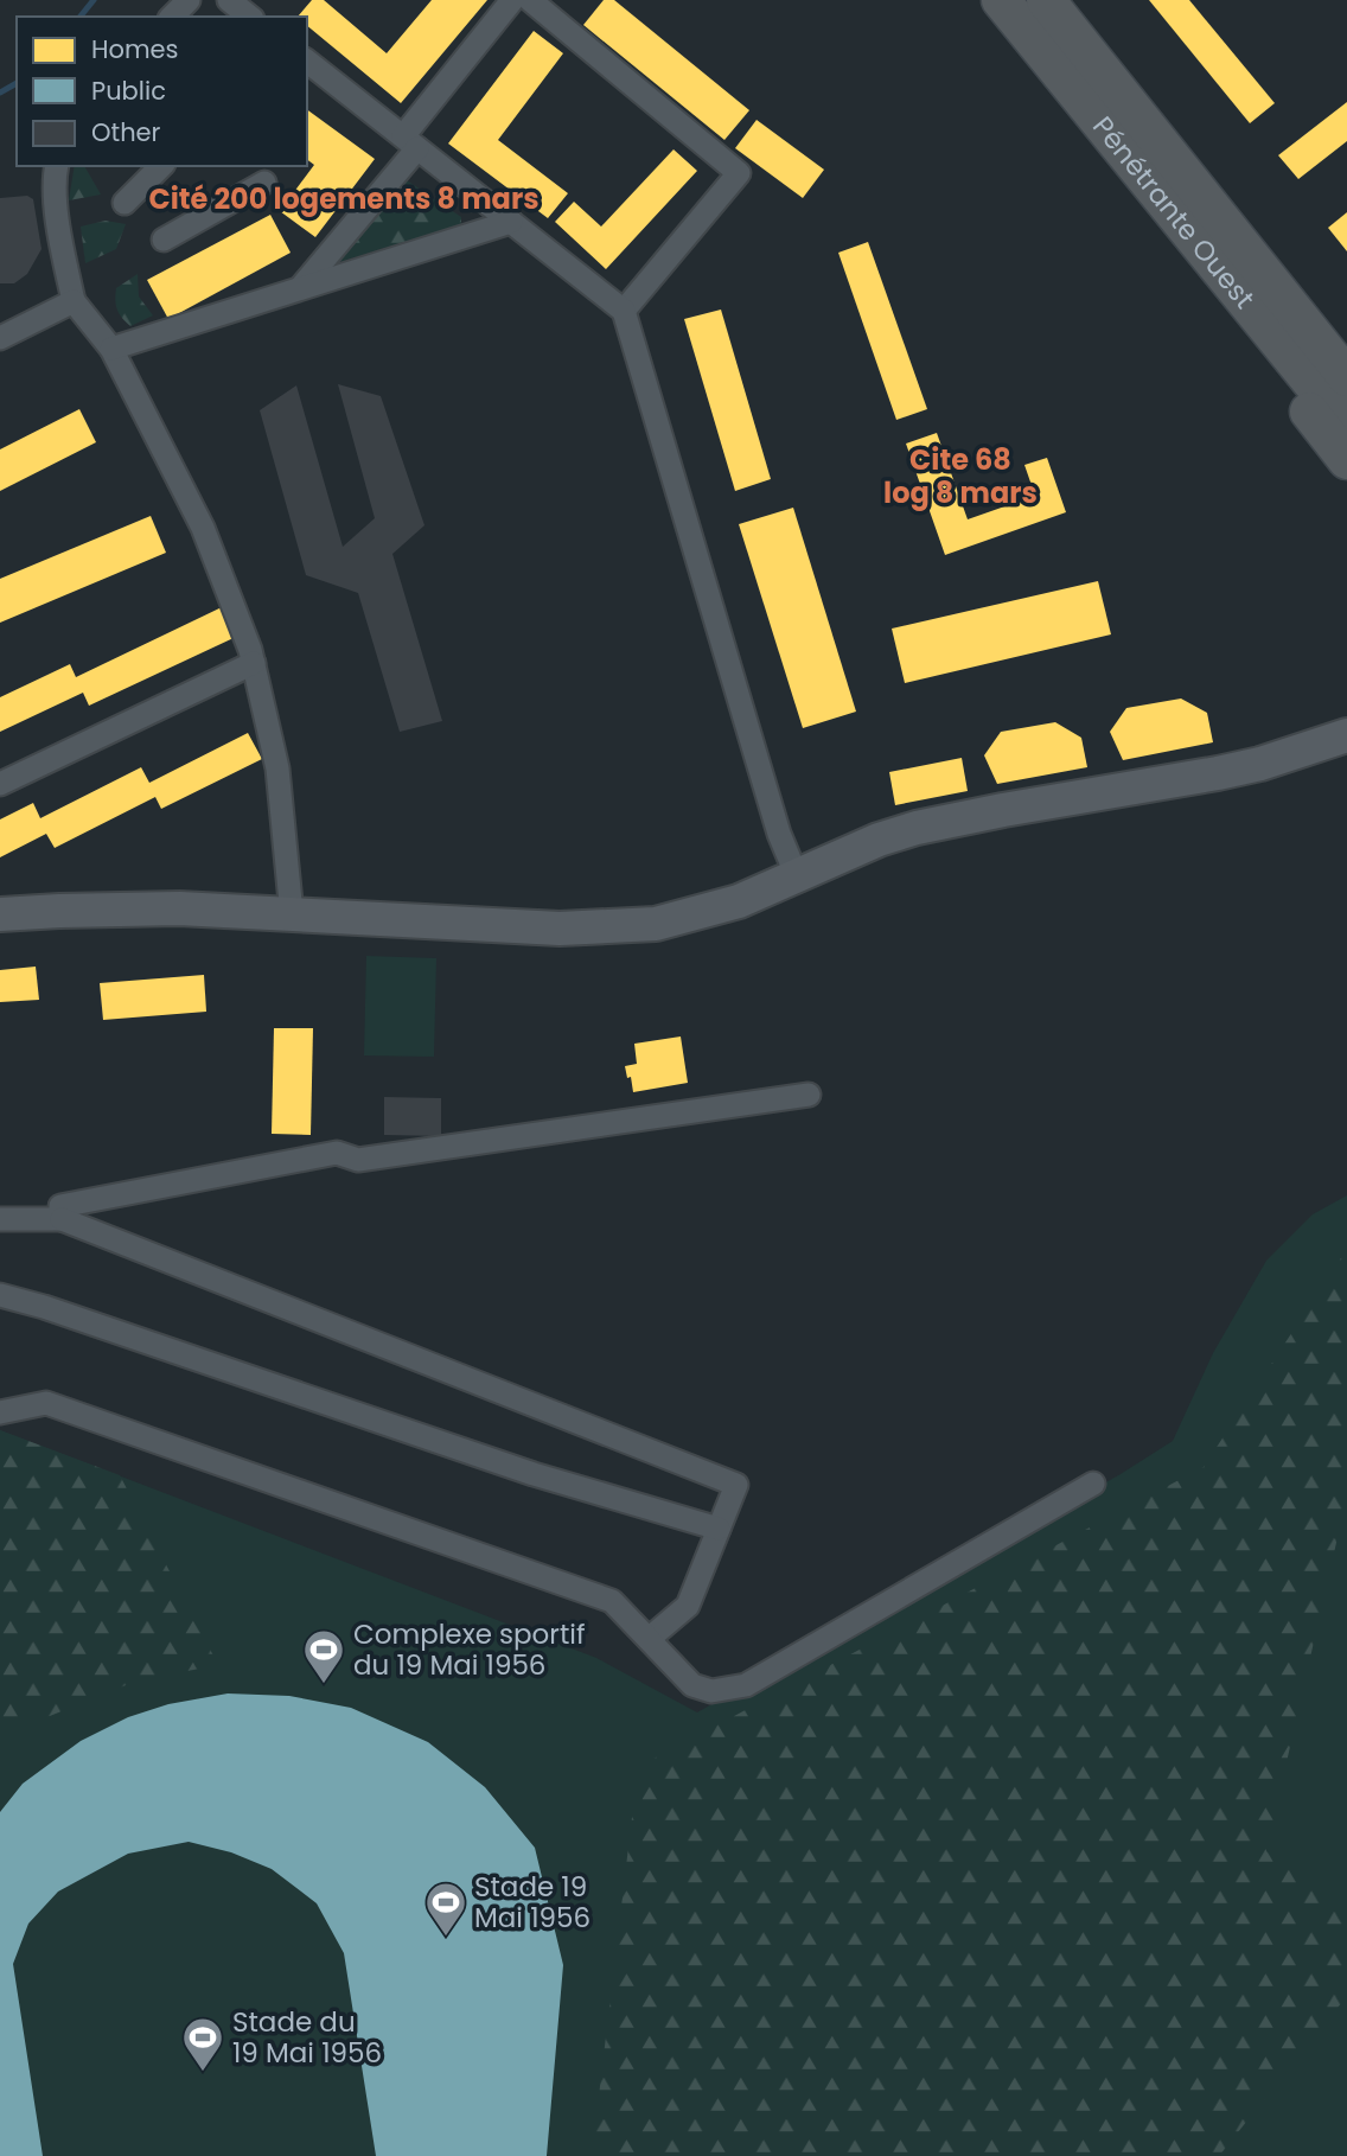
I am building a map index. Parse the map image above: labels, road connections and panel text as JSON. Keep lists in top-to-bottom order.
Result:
{
  "streets": {
    "highway": ["Pénétrante Ouest"]
  },
  "districts": ["Cité 200 logements 8 mars", "Cite 68 log 8 mars"],
  "places": {
    "sports": ["Complexe sportif du 19 Mai 1956", "Stade 19 Mai 1956", "Stade du 19 Mai 1956"]
  },
  "legend": ["Homes", "Public", "Other"]
}
